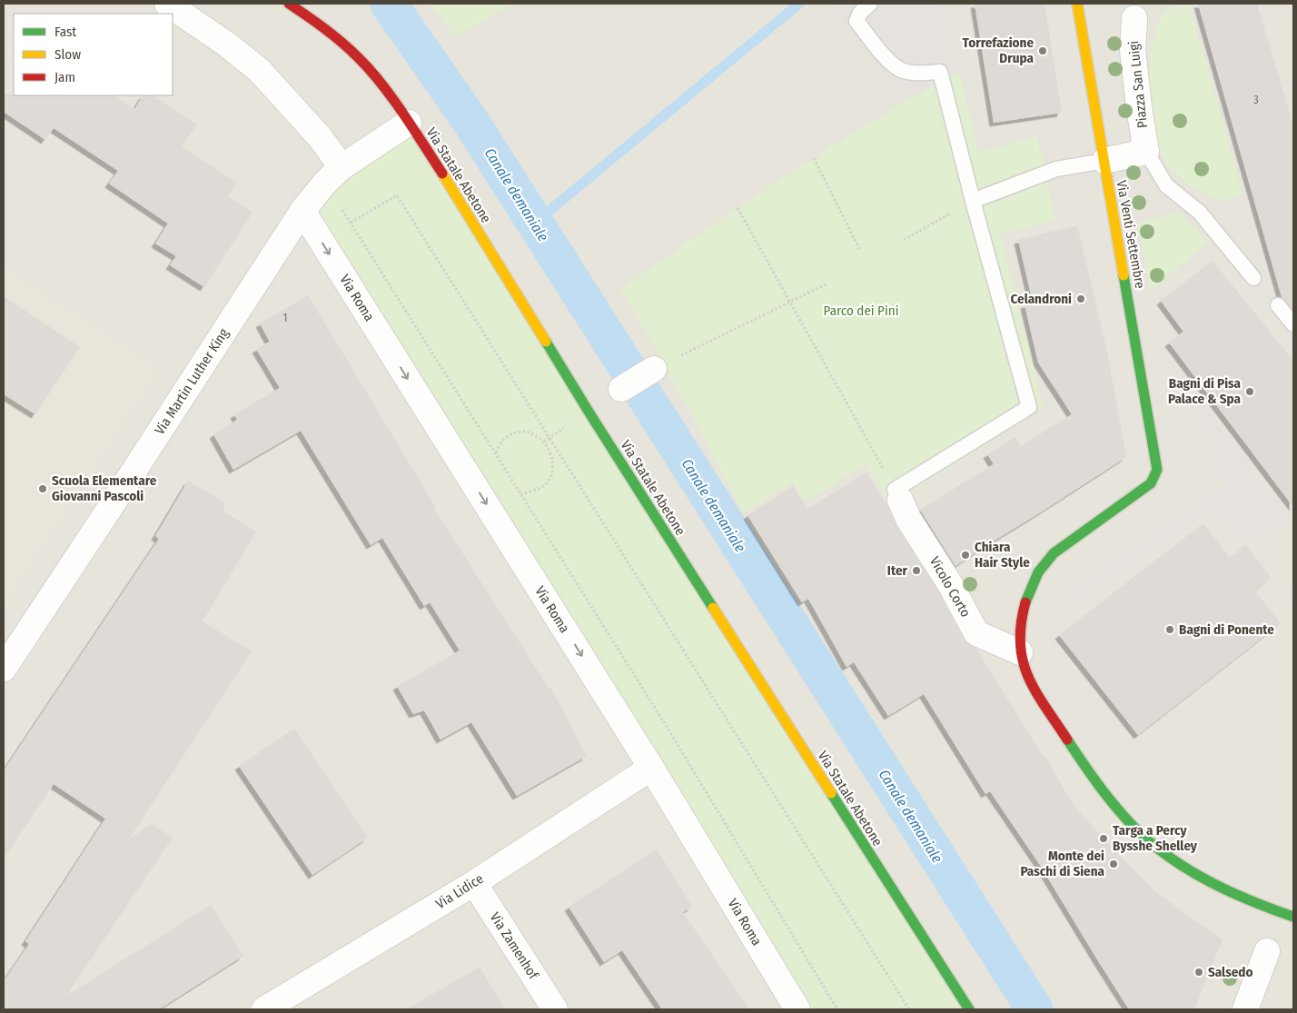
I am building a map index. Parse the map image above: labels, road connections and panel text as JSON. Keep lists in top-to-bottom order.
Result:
{
  "streets": {
    "main road": ["Via Statale Abetone", "Via Venti Settembre"],
    "street": [
      "Piazza San Luigi",
      "Via Roma",
      "Via Martin Luther King",
      "Vicolo Corto",
      "Via Lidice",
      "Via Zamenhof"
    ]
  },
  "crossings": [
    ["Via Statale Abetone", "Via Martin Luther King"],
    ["Via Venti Settembre", "Vicolo Corto"],
    ["Via Roma", "Via Martin Luther King"],
    ["Via Roma", "Via Lidice"],
    ["Via Lidice", "Via Zamenhof"]
  ],
  "one_way": ["Via Roma"],
  "water": ["Canale demaniale"],
  "parks": ["Parco dei Pini"],
  "places": [
    "Torrefazione Drupa",
    "Celandroni",
    "Bagni di Pisa Palace & Spa",
    "Scuola Elementare Giovanni Pascoli",
    "Chiara Hair Style",
    "Iter",
    "Bagni di Ponente",
    "Targa a Percy Bysshe Shelley",
    "Monte dei Paschi di Siena",
    "Salsedo"
  ],
  "house_numbers": ["3", "1"],
  "legend": ["Fast", "Slow", "Jam"]
}
